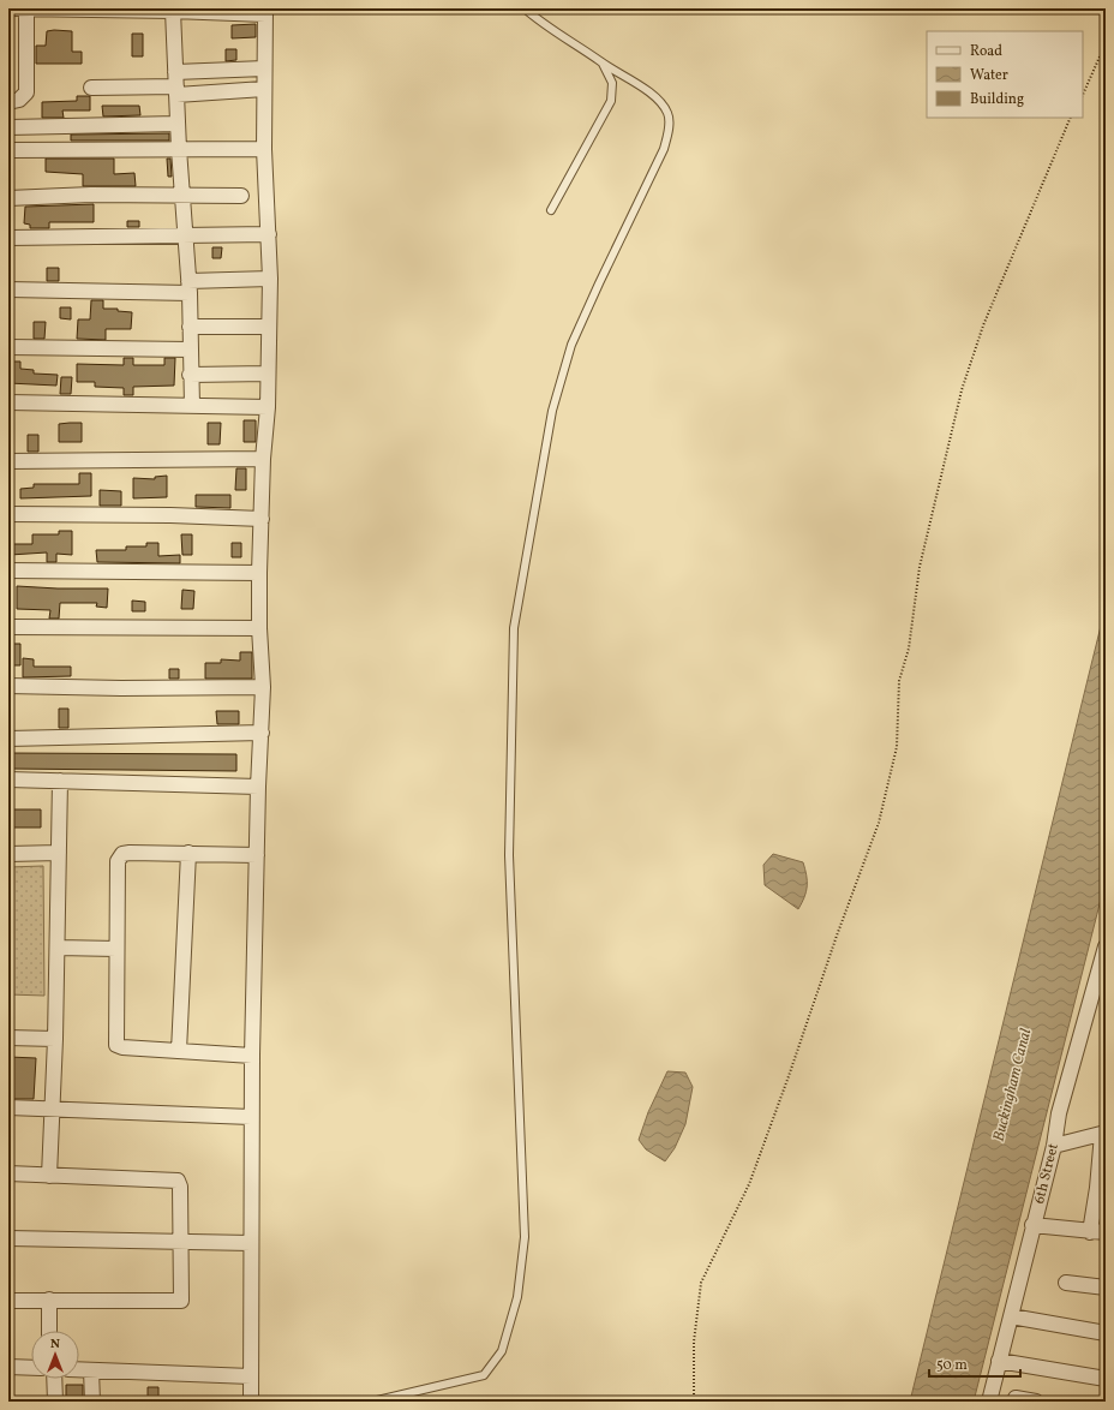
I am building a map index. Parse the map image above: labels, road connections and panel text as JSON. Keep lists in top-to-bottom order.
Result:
{
  "streets": {
    "street": ["6th Street"]
  },
  "water": ["Buckingham Canal"],
  "legend": ["Road", "Water", "Building"],
  "scale_bar": "50 m",
  "north": "top"
}
